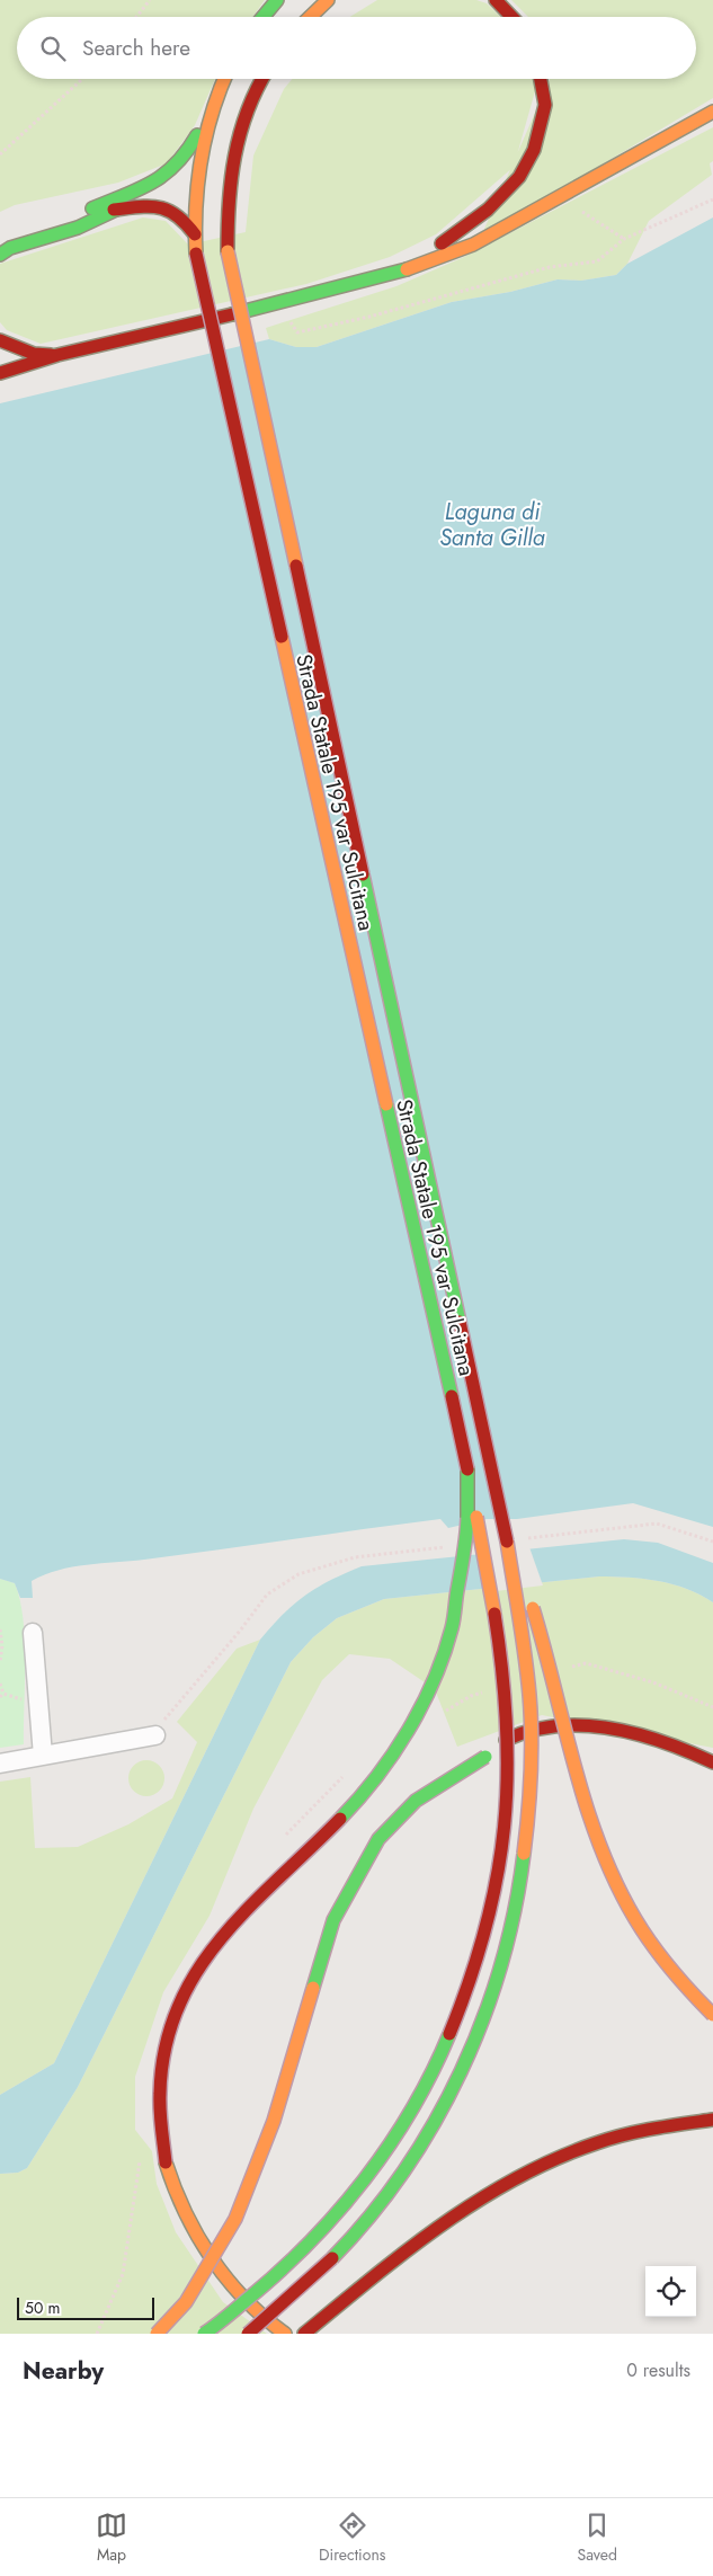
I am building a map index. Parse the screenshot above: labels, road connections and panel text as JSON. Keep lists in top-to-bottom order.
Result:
{
  "streets": {
    "main road": ["Strada Statale 195 var Sulcitana"]
  },
  "water": ["Laguna di Santa Gilla"],
  "scale_bar": "50 m",
  "page": {
    "search": "Search here",
    "scale": "50 m",
    "heading": ["Nearby", "0 results"],
    "nav": ["Map", "Directions", "Saved"]
  }
}
